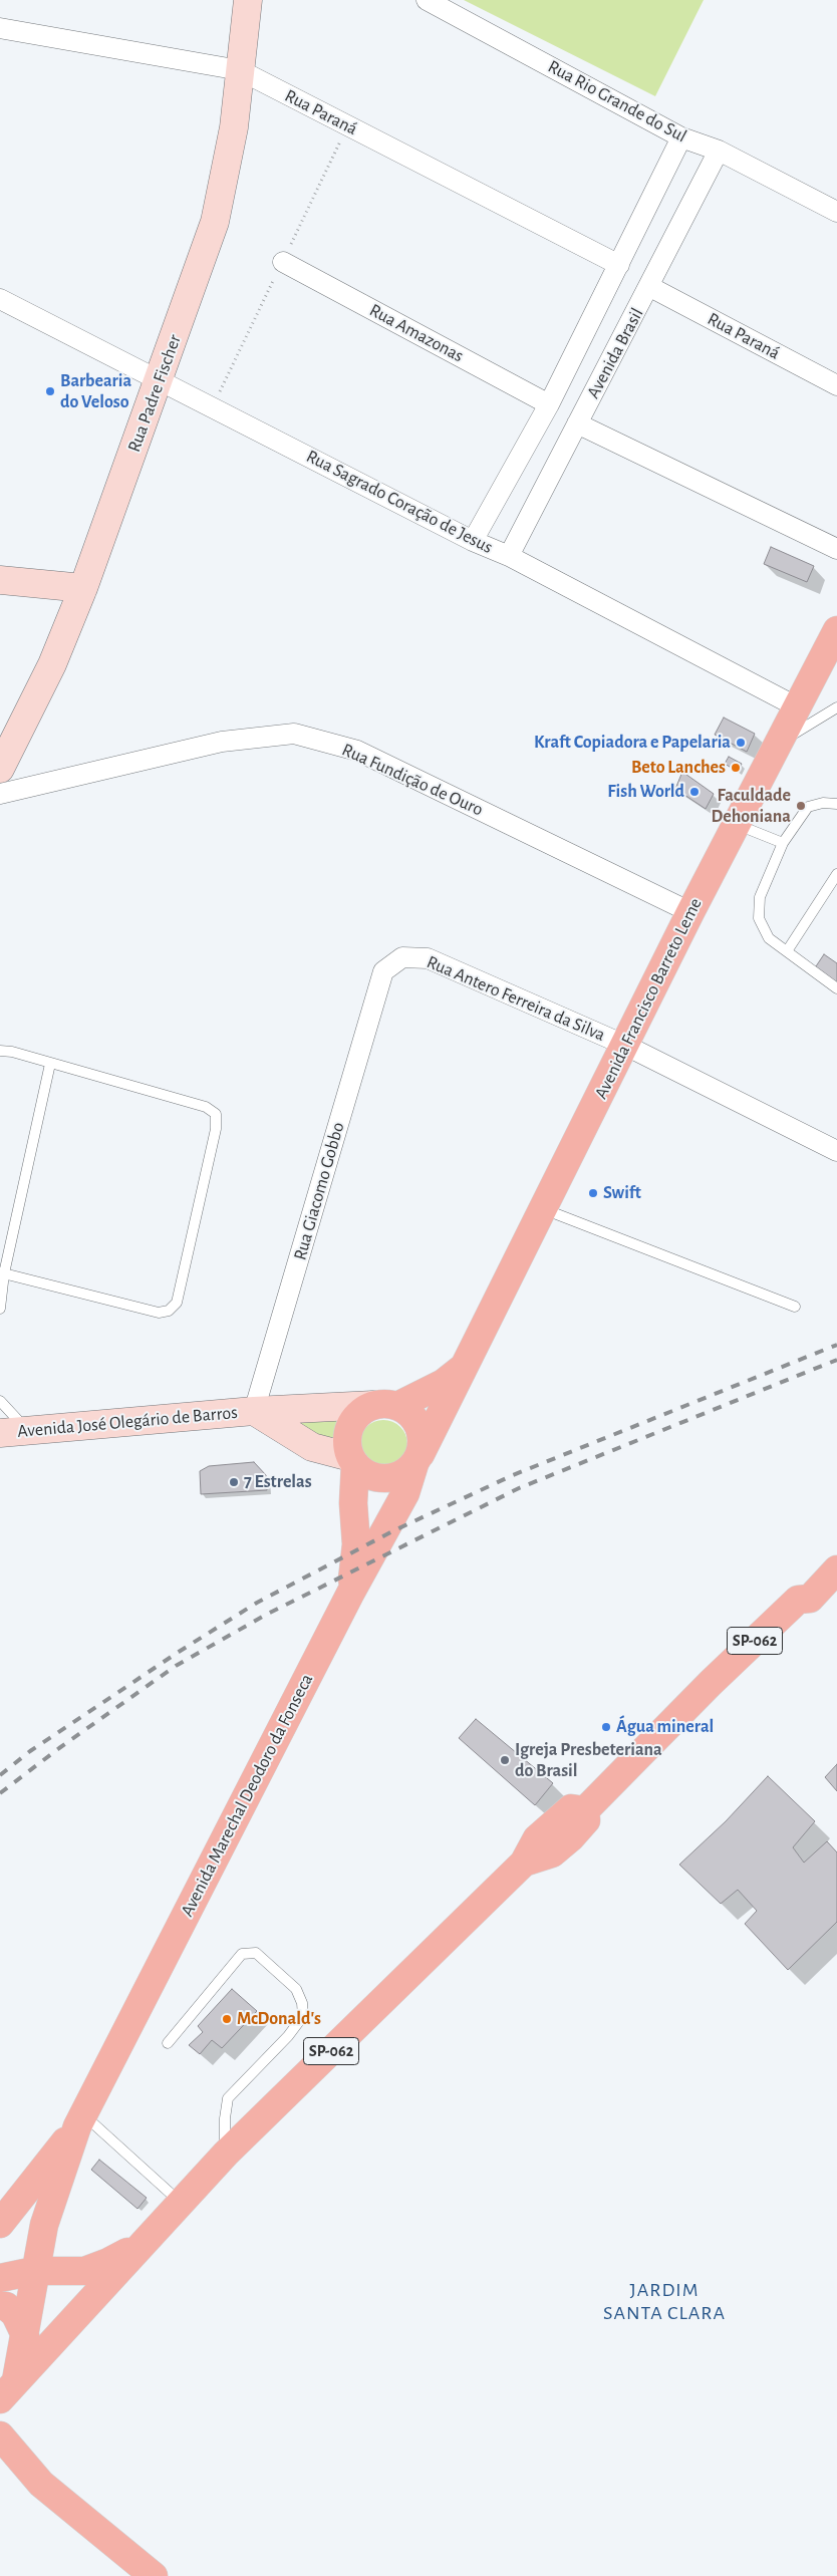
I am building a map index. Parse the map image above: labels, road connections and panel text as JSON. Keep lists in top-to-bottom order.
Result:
{
  "streets": {
    "main road": [
      "Rua Padre Fischer",
      "Avenida Francisco Barreto Leme",
      "Avenida José Olegário de Barros",
      "SP-062",
      "Avenida Marechal Deodoro da Fonseca"
    ],
    "street": [
      "Rua Rio Grande do Sul",
      "Rua Paraná",
      "Rua Amazonas",
      "Avenida Brasil",
      "Rua Sagrado Coração de Jesus",
      "Rua Fundição de Ouro",
      "Rua Antero Ferreira da Silva",
      "Rua Giacomo Gobbo"
    ]
  },
  "crossings": [
    ["Rua Rio Grande do Sul", "Avenida Brasil"],
    ["Rua Paraná", "Avenida Brasil"],
    ["Rua Paraná", "Rua Padre Fischer"],
    ["Rua Amazonas", "Avenida Brasil"],
    ["Avenida Brasil", "Rua Sagrado Coração de Jesus"],
    ["Rua Padre Fischer", "Rua Sagrado Coração de Jesus"],
    ["Rua Sagrado Coração de Jesus", "Avenida Francisco Barreto Leme"],
    ["Rua Fundição de Ouro", "Avenida Francisco Barreto Leme"],
    ["Rua Antero Ferreira da Silva", "Avenida Francisco Barreto Leme"],
    ["Rua Antero Ferreira da Silva", "Rua Giacomo Gobbo"],
    ["Avenida Francisco Barreto Leme", "Avenida José Olegário de Barros"],
    ["Avenida Francisco Barreto Leme", "Avenida Marechal Deodoro da Fonseca"],
    ["Rua Giacomo Gobbo", "Avenida José Olegário de Barros"],
    ["Avenida José Olegário de Barros", "Avenida Marechal Deodoro da Fonseca"]
  ],
  "districts": ["JARDIM SANTA CLARA"],
  "places": [
    "Barbearia do Veloso",
    "Kraft Copiadora e Papelaria",
    "Beto Lanches",
    "Fish World",
    "Faculdade Dehoniana",
    "Swift",
    "7 Estrelas",
    "Água mineral",
    "Igreja Presbeteriana do Brasil",
    "McDonald's"
  ]
}
